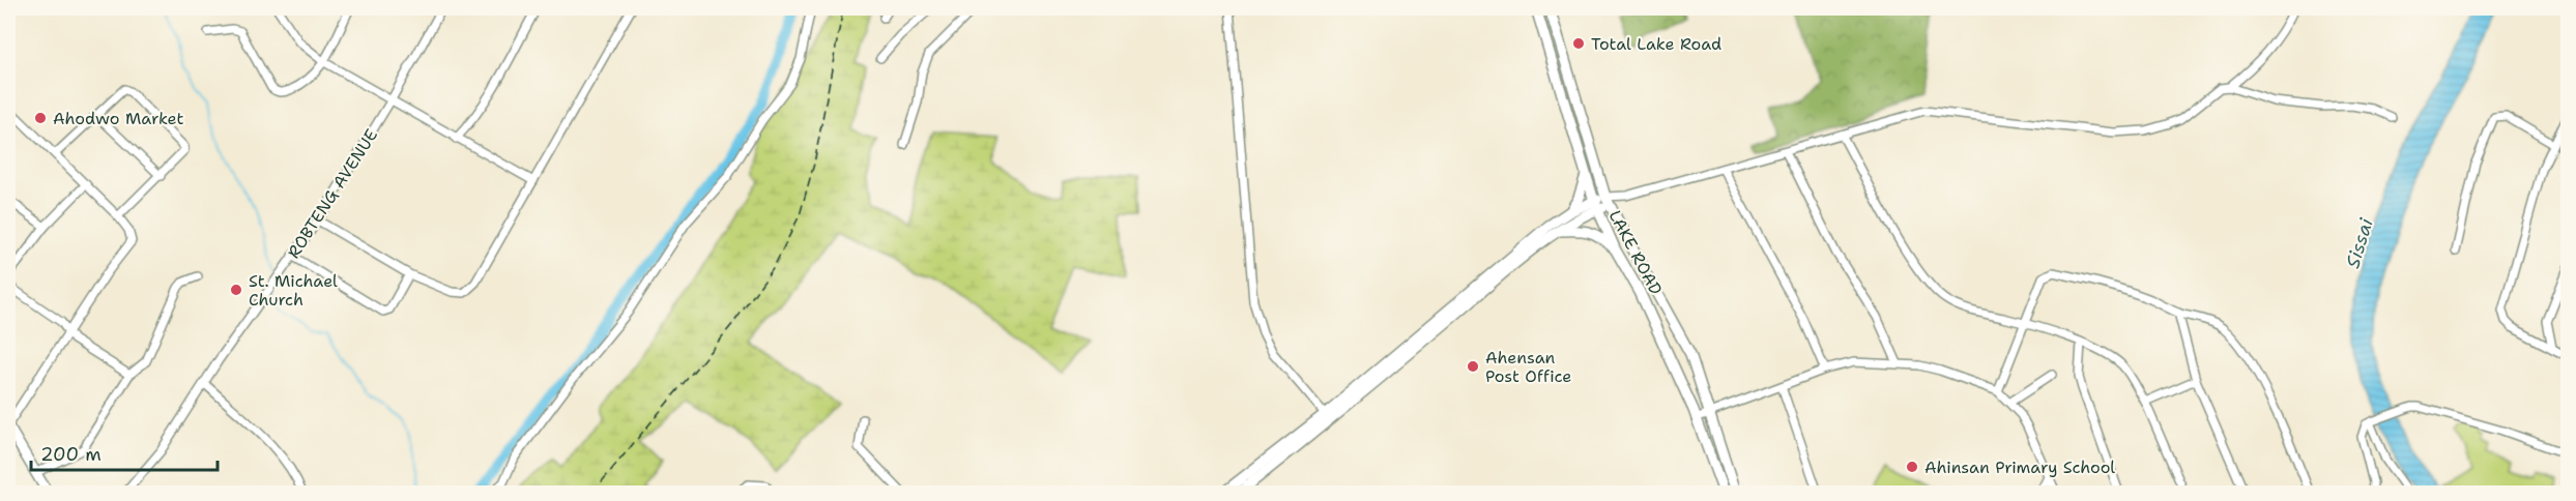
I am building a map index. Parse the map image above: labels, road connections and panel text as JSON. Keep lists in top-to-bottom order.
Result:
{
  "streets": {
    "main road": ["LAKE ROAD"],
    "street": ["ROBTENG AVENUE"]
  },
  "water": ["Sissai"],
  "places": [
    "Total Lake Road",
    "Ahodwo Market",
    "St. Michael Church",
    "Ahensan Post Office",
    "Ahinsan Primary School"
  ],
  "scale_bar": "200 m"
}
